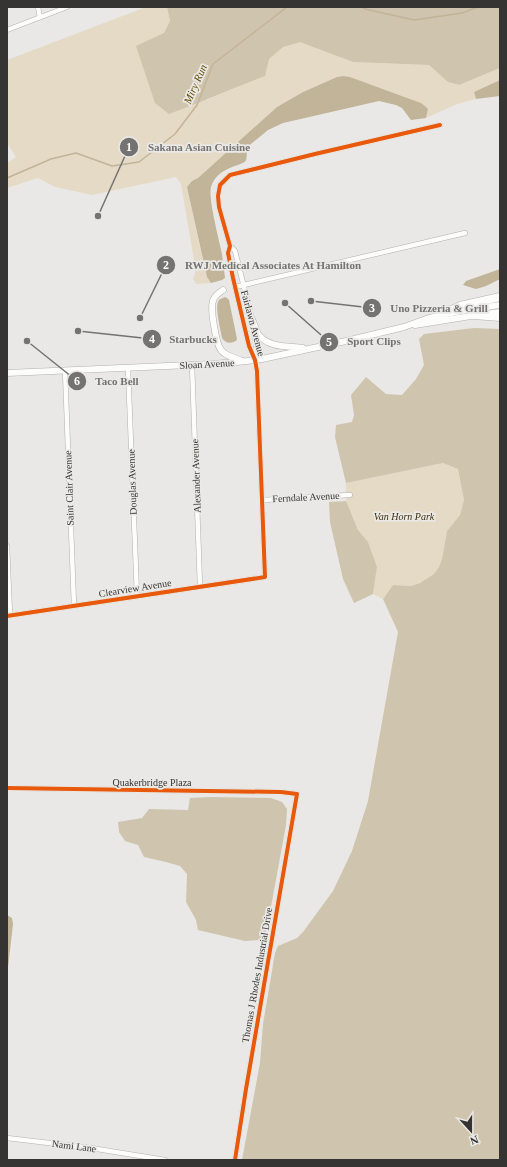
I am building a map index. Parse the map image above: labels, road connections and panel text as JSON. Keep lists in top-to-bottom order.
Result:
{
  "streets": {
    "main road": ["Sloan Avenue"],
    "street": [
      "Fairlawn Avenue",
      "Alexander Avenue",
      "Douglas Avenue",
      "Saint Clair Avenue",
      "Ferndale Avenue",
      "Clearview Avenue",
      "Quakerbridge Plaza",
      "Thomas J Rhodes Industrial Drive",
      "Nami Lane"
    ]
  },
  "crossings": [
    ["Fairlawn Avenue", "Sloan Avenue"],
    ["Fairlawn Avenue", "Ferndale Avenue"],
    ["Fairlawn Avenue", "Clearview Avenue"],
    ["Sloan Avenue", "Alexander Avenue"],
    ["Sloan Avenue", "Douglas Avenue"],
    ["Sloan Avenue", "Saint Clair Avenue"],
    ["Alexander Avenue", "Clearview Avenue"],
    ["Douglas Avenue", "Clearview Avenue"],
    ["Saint Clair Avenue", "Clearview Avenue"],
    ["Quakerbridge Plaza", "Thomas J Rhodes Industrial Drive"]
  ],
  "water": ["Miry Run"],
  "parks": ["Van Horn Park"],
  "places": [
    "Sakana Asian Cuisine",
    "Uno Pizzeria & Grill",
    "Sport Clips",
    "RWJ Medical Associates At Hamilton",
    "Starbucks",
    "Taco Bell"
  ],
  "north": "bottom"
}
